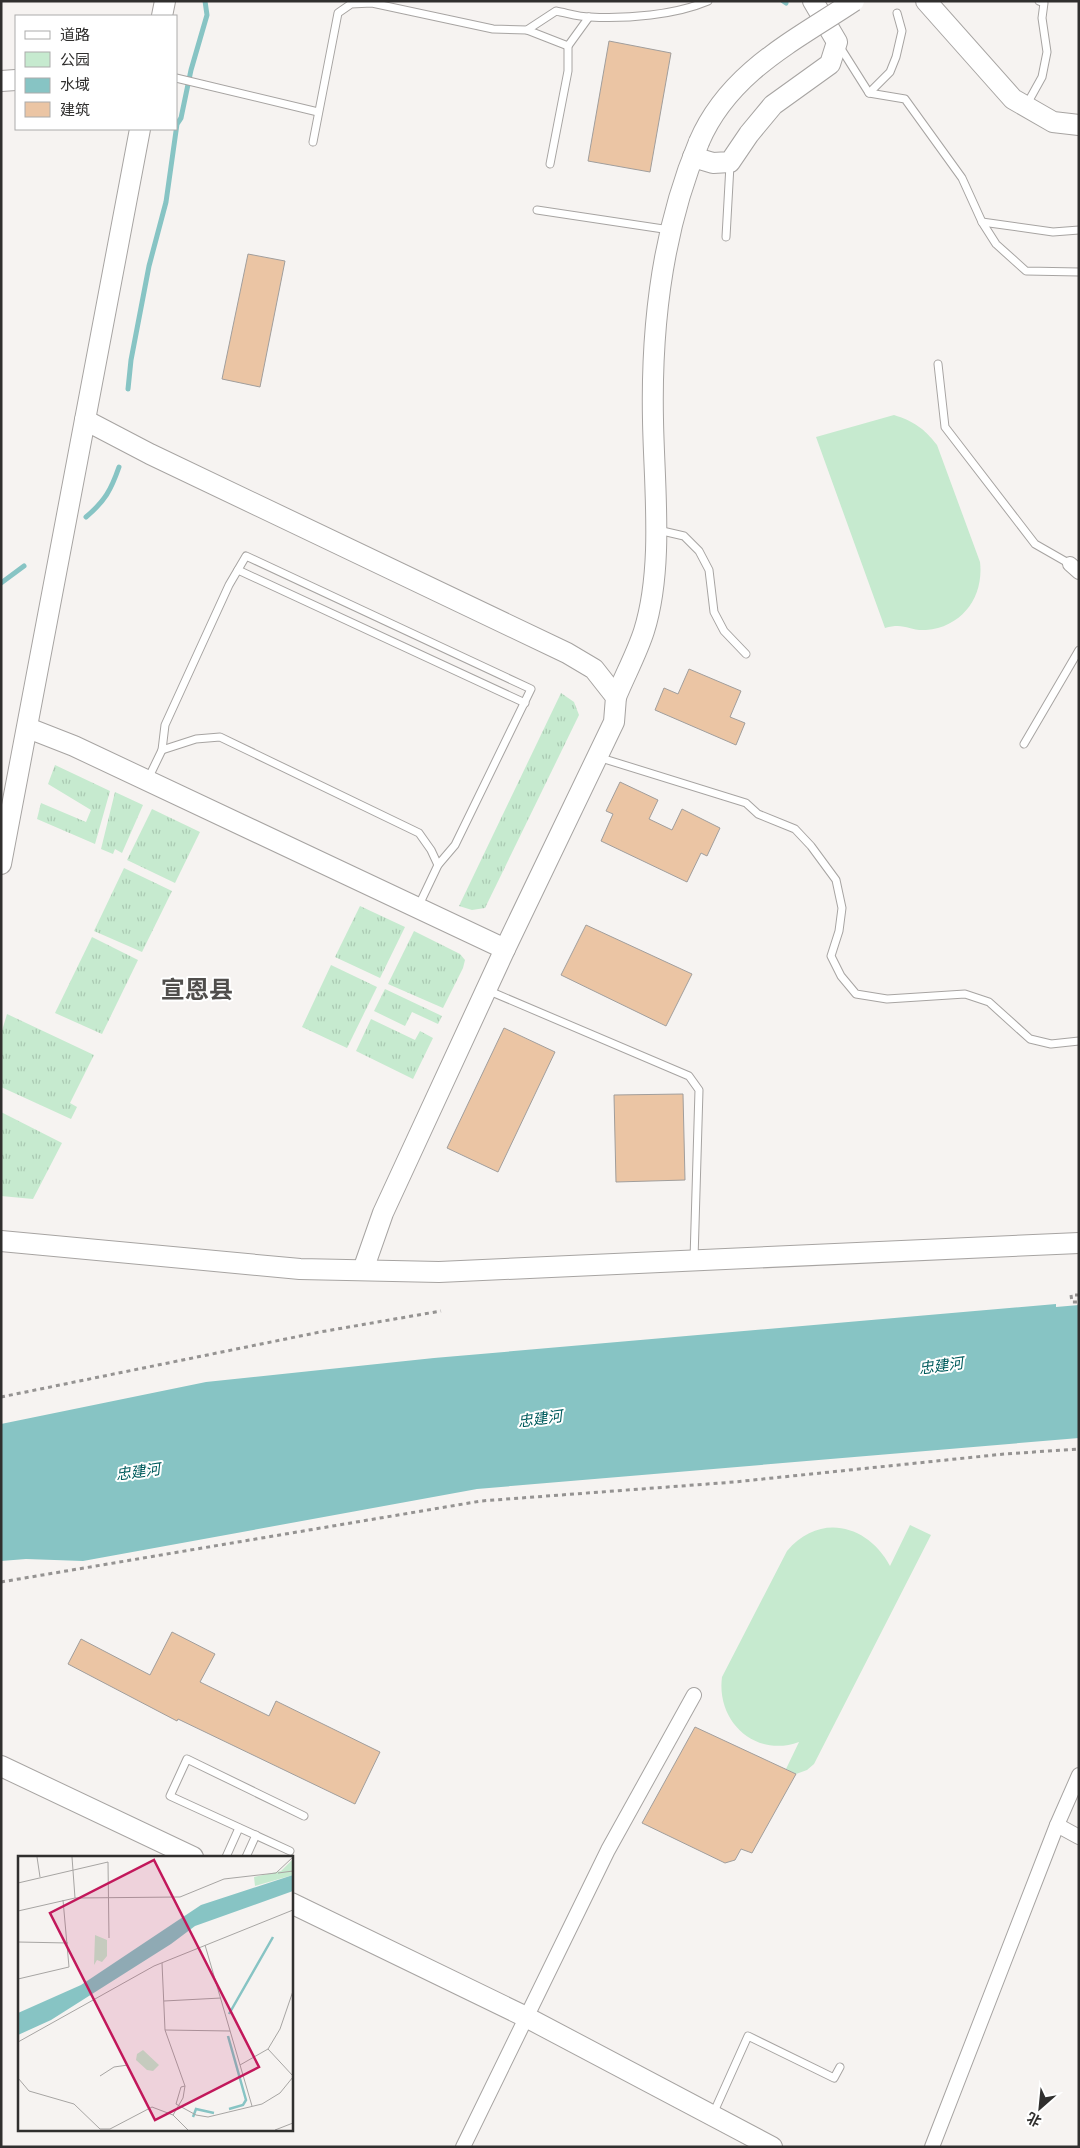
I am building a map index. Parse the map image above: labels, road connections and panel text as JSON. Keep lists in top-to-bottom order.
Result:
{
  "districts": ["宣恩县"],
  "water": ["忠建河"],
  "legend": [
    "道路",
    "公园",
    "水域",
    "建筑"
  ],
  "north": "bottom left"
}
